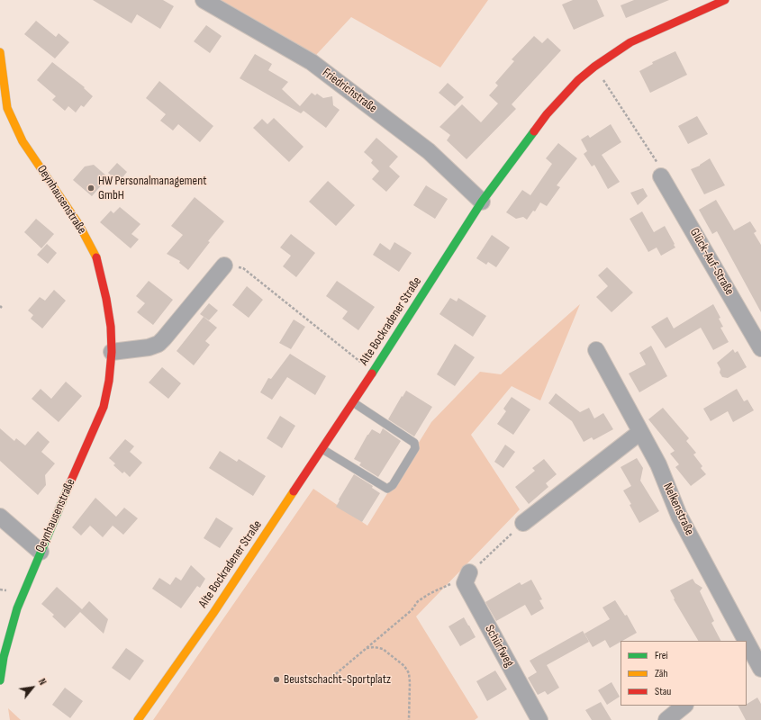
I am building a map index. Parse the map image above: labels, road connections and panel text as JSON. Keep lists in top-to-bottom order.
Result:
{
  "streets": {
    "street": [
      "Friedrichstraße",
      "Oeynhausenstraße",
      "Glück-Auf-Straße",
      "Alte Bockradener Straße",
      "Nelkenstraße",
      "Schürfweg"
    ]
  },
  "crossings": [
    ["Friedrichstraße", "Alte Bockradener Straße"]
  ],
  "places": ["HW Personalmanagement GmbH", "Beustschacht-Sportplatz"],
  "legend": ["Frei", "Zäh", "Stau"],
  "north": "top right"
}
